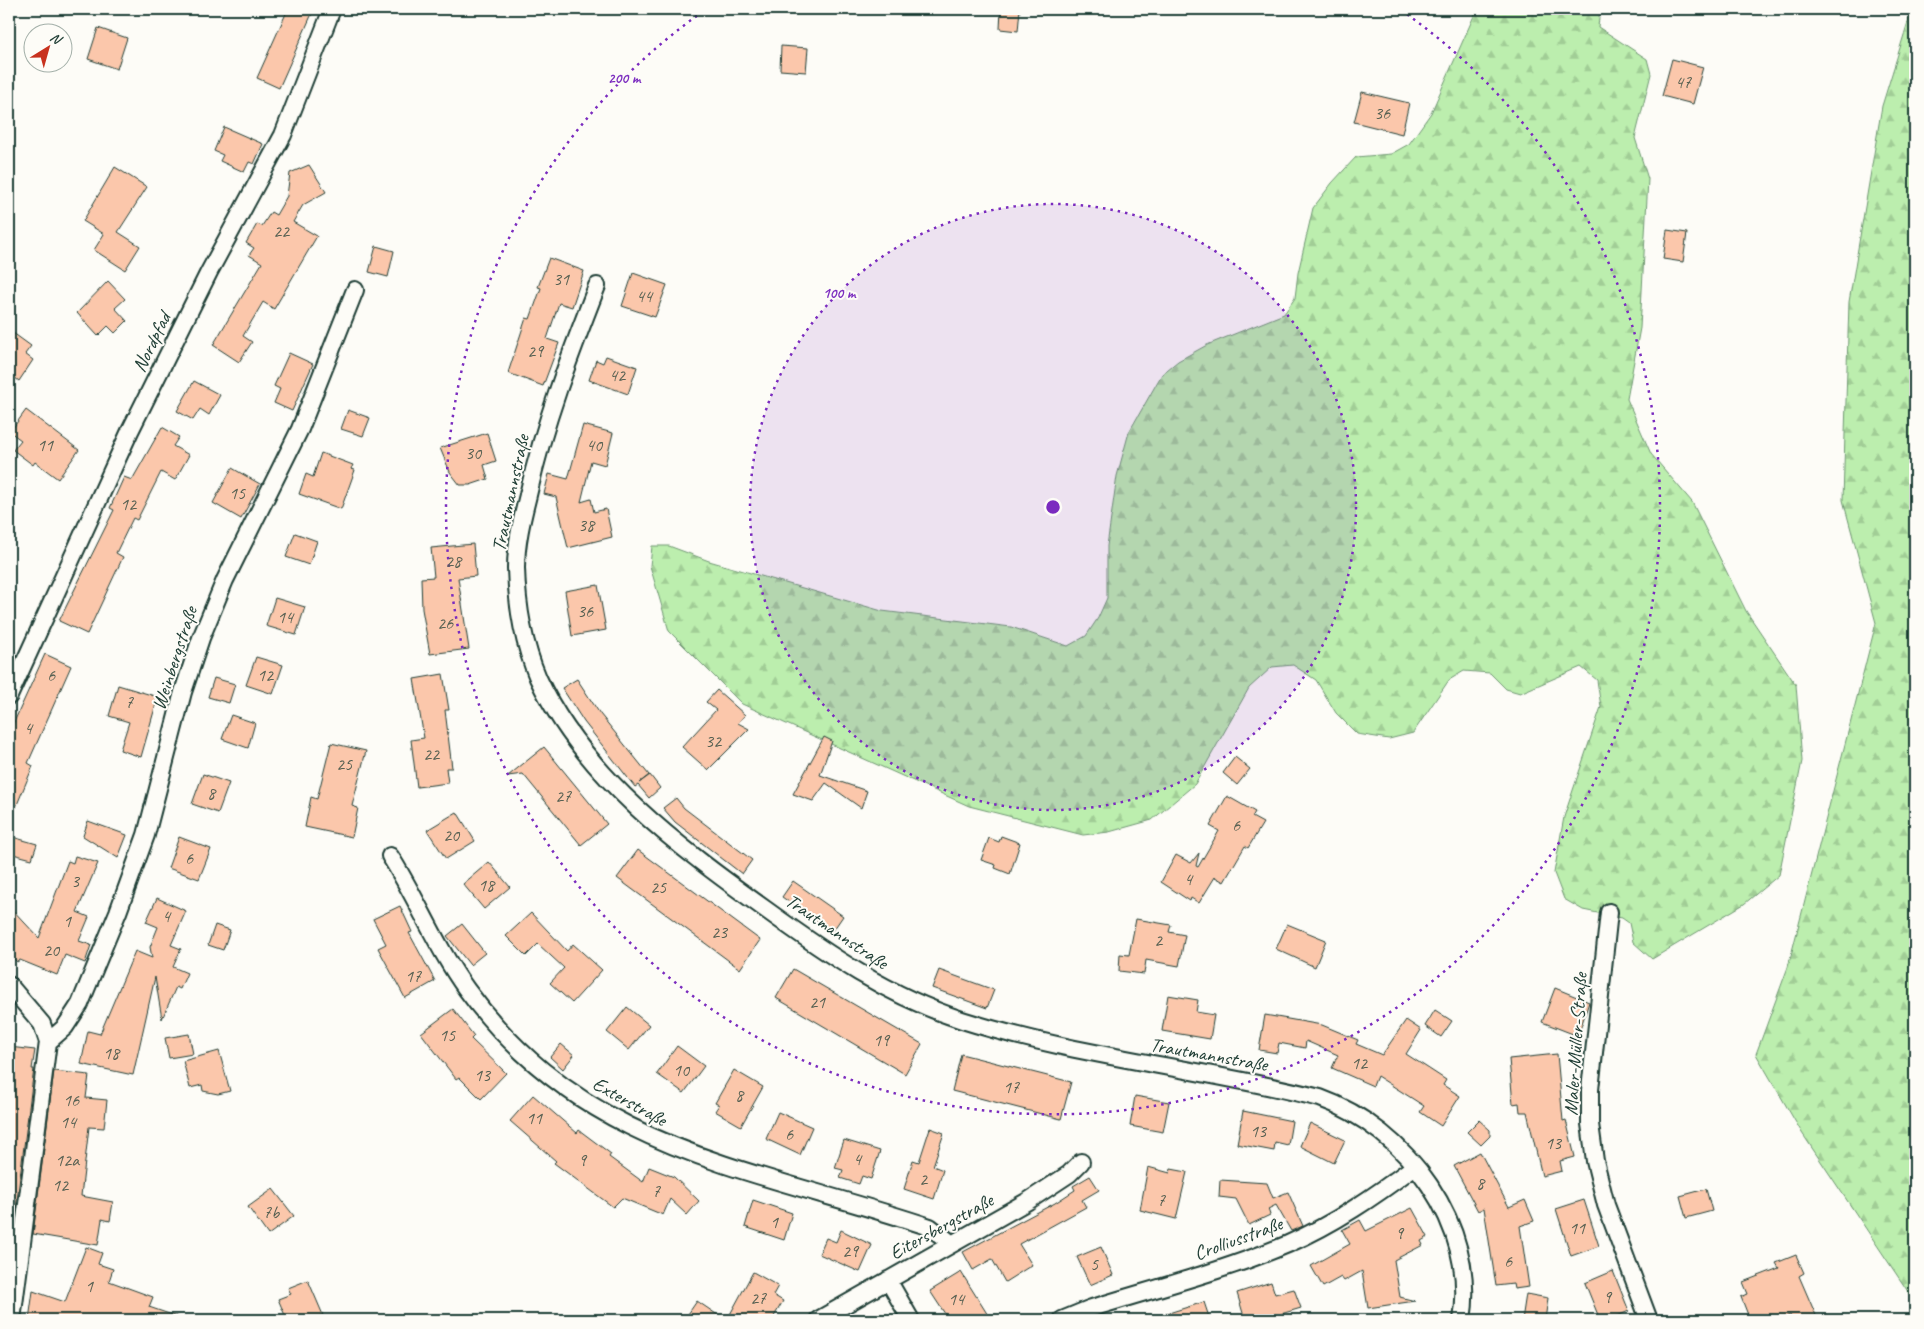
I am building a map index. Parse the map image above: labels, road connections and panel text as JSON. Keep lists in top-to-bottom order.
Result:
{
  "streets": {
    "street": [
      "Nordpfad",
      "Trautmannstraße",
      "Weinbergstraße",
      "Maler-Müller-Straße",
      "Exterstraße",
      "Eitersbergstraße",
      "Crolliusstraße"
    ]
  },
  "crossings": [
    ["Trautmannstraße", "Crolliusstraße"],
    ["Exterstraße", "Eitersbergstraße"]
  ],
  "house_numbers": [
    "47",
    "36",
    "22",
    "31",
    "44",
    "29",
    "42",
    "11",
    "40",
    "30",
    "15",
    "12",
    "38",
    "28",
    "36",
    "14",
    "26",
    "6",
    "12",
    "7",
    "4",
    "32",
    "22",
    "25",
    "8",
    "27",
    "6",
    "20",
    "6",
    "4",
    "3",
    "18",
    "25",
    "4",
    "1",
    "23",
    "2",
    "20",
    "17",
    "21",
    "15",
    "19",
    "18",
    "12",
    "10",
    "13",
    "17",
    "8",
    "16",
    "11",
    "14",
    "13",
    "6",
    "13",
    "4",
    "12a",
    "9",
    "2",
    "8",
    "12",
    "7",
    "7",
    "7b",
    "1",
    "11",
    "9",
    "29",
    "6",
    "5",
    "1",
    "9",
    "27",
    "14"
  ],
  "north": "top right",
  "rings": ["200 m", "100 m"]
}
